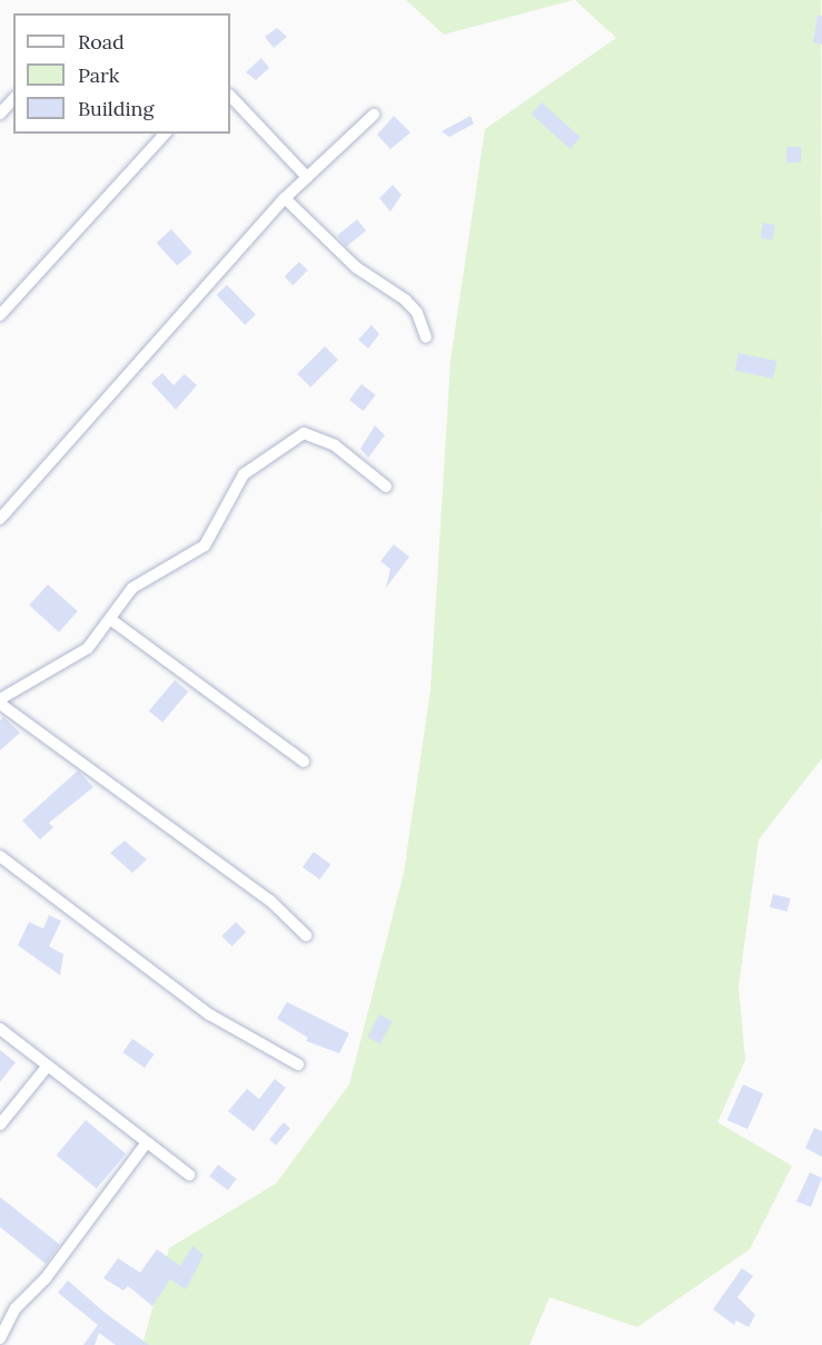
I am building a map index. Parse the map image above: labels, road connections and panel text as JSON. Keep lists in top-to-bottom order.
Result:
{
  "legend": ["Road", "Park", "Building"]
}
